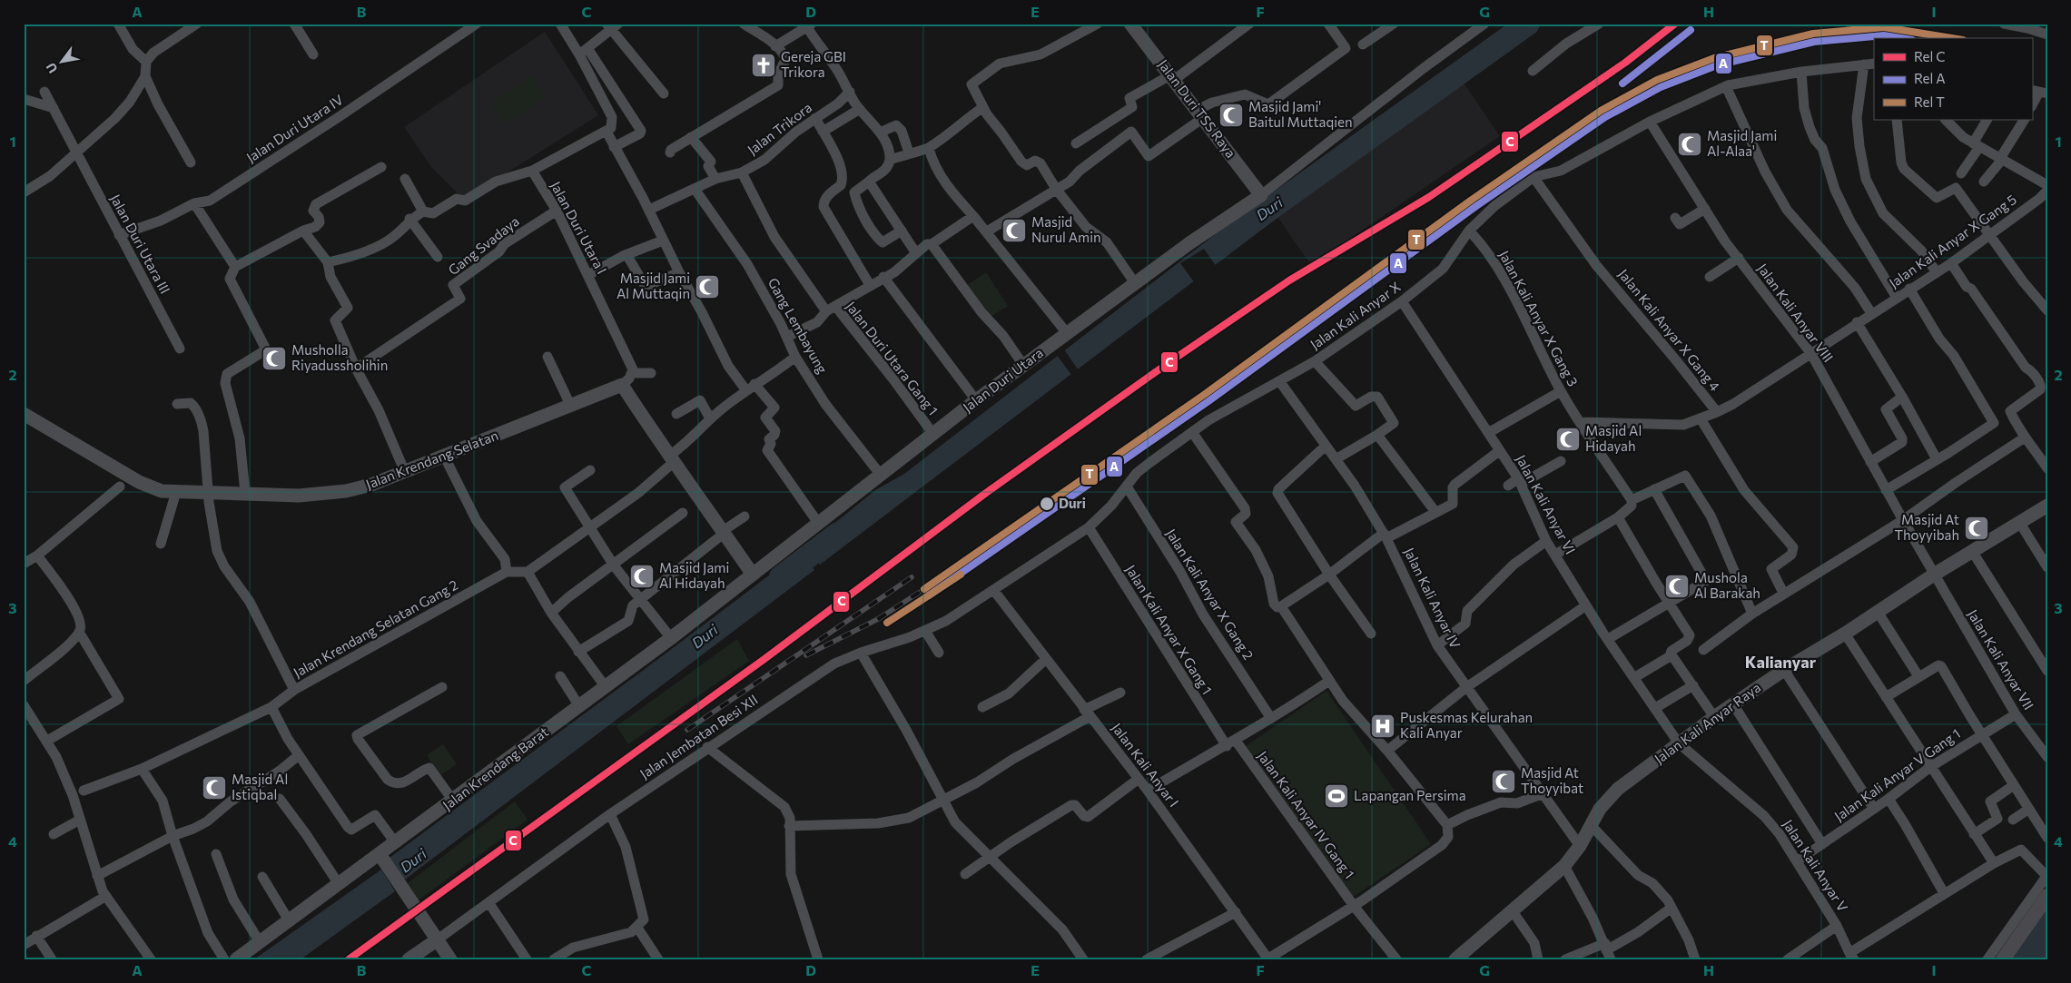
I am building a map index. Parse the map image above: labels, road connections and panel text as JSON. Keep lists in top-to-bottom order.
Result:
{
  "streets": {
    "street": [
      "Jalan Duri TSS Raya",
      "Jalan Duri Utara IV",
      "Jalan Trikora",
      "Jalan Duri Utara I",
      "Jalan Kali Anyar X Gang 5",
      "Jalan Duri Utara III",
      "Gang Svadaya",
      "Jalan Kali Anyar VIII",
      "Jalan Kali Anyar X",
      "Jalan Kali Anyar X Gang 3",
      "Gang Lembayung",
      "Jalan Kali Anyar X Gang 4",
      "Jalan Duri Utara Gang 1",
      "Jalan Duri Utara",
      "Jalan Krendang Selatan",
      "Jalan Kali Anyar VI",
      "Jalan Kali Anyar X Gang 2",
      "Jalan Kali Anyar IV",
      "Jalan Krendang Selatan Gang 2",
      "Jalan Kali Anyar X Gang 1",
      "Jalan Kali Anyar VII",
      "Jalan Kali Anyar Raya",
      "Jalan Jembatan Besi XII",
      "Jalan Kali Anyar I",
      "Jalan Krendang Barat",
      "Jalan Kali Anyar V Gang 1",
      "Jalan Kali Anyar IV Gang 1",
      "Jalan Kali Anyar V"
    ]
  },
  "crossings": [
    ["Jalan Duri TSS Raya", "Jalan Duri Utara"],
    ["Jalan Duri Utara IV", "Jalan Duri Utara III"],
    ["Jalan Trikora", "Gang Lembayung"],
    ["Jalan Trikora", "Jalan Duri Utara Gang 1"],
    ["Jalan Duri Utara I", "Gang Svadaya"],
    ["Jalan Kali Anyar X Gang 5", "Jalan Kali Anyar VIII"],
    ["Jalan Kali Anyar X Gang 5", "Jalan Kali Anyar X Gang 4"],
    ["Jalan Kali Anyar VIII", "Jalan Kali Anyar X"],
    ["Jalan Kali Anyar VIII", "Jalan Kali Anyar X Gang 4"],
    ["Jalan Kali Anyar VIII", "Jalan Kali Anyar VII"],
    ["Jalan Kali Anyar VIII", "Jalan Kali Anyar Raya"],
    ["Jalan Kali Anyar X", "Jalan Kali Anyar X Gang 3"],
    ["Jalan Kali Anyar X", "Jalan Kali Anyar X Gang 4"],
    ["Jalan Kali Anyar X", "Jalan Kali Anyar VI"],
    ["Jalan Kali Anyar X", "Jalan Kali Anyar X Gang 2"],
    ["Jalan Kali Anyar X", "Jalan Kali Anyar IV"],
    ["Jalan Kali Anyar X", "Jalan Kali Anyar X Gang 1"],
    ["Jalan Kali Anyar X", "Jalan Jembatan Besi XII"],
    ["Jalan Kali Anyar X", "Jalan Kali Anyar I"],
    ["Gang Lembayung", "Jalan Duri Utara"],
    ["Jalan Duri Utara Gang 1", "Jalan Duri Utara"],
    ["Jalan Duri Utara", "Jalan Krendang Barat"],
    ["Jalan Krendang Selatan", "Jalan Krendang Selatan Gang 2"],
    ["Jalan Kali Anyar VI", "Jalan Kali Anyar Raya"],
    ["Jalan Kali Anyar VI", "Jalan Kali Anyar V"],
    ["Jalan Kali Anyar IV", "Jalan Kali Anyar Raya"],
    ["Jalan Kali Anyar X Gang 1", "Jalan Kali Anyar IV Gang 1"],
    ["Jalan Kali Anyar VII", "Jalan Kali Anyar Raya"],
    ["Jalan Kali Anyar VII", "Jalan Kali Anyar V Gang 1"],
    ["Jalan Kali Anyar Raya", "Jalan Kali Anyar V"],
    ["Jalan Jembatan Besi XII", "Jalan Kali Anyar I"],
    ["Jalan Kali Anyar V Gang 1", "Jalan Kali Anyar V"]
  ],
  "districts": ["Kalianyar"],
  "water": ["Duri"],
  "places": {
    "church": ["Gereja GBI Trikora"],
    "mosque": [
      "Masjid Jami' Baitul Muttaqien",
      "Masjid Jami Al-Alaa'",
      "Masjid Nurul Amin",
      "Masjid Jami Al Muttaqin",
      "Musholla Riyadussholihin",
      "Masjid Al Hidayah",
      "Masjid At Thoyyibah",
      "Masjid Jami Al Hidayah",
      "Mushola Al Barakah",
      "Masjid At Thoyyibat",
      "Masjid Al Istiqbal"
    ],
    "other": ["Duri"],
    "hospital": ["Puskesmas Kelurahan Kali Anyar"],
    "sports": ["Lapangan Persima"]
  },
  "lines": ["rail line C", "rail line T", "rail line A"],
  "legend": ["Rel C", "Rel A", "Rel T"],
  "north": "bottom left",
  "grid": {
    "columns": [
      "A",
      "B",
      "C",
      "D",
      "E",
      "F",
      "G",
      "H",
      "I"
    ],
    "rows": [
      "1",
      "2",
      "3",
      "4"
    ]
  }
}
